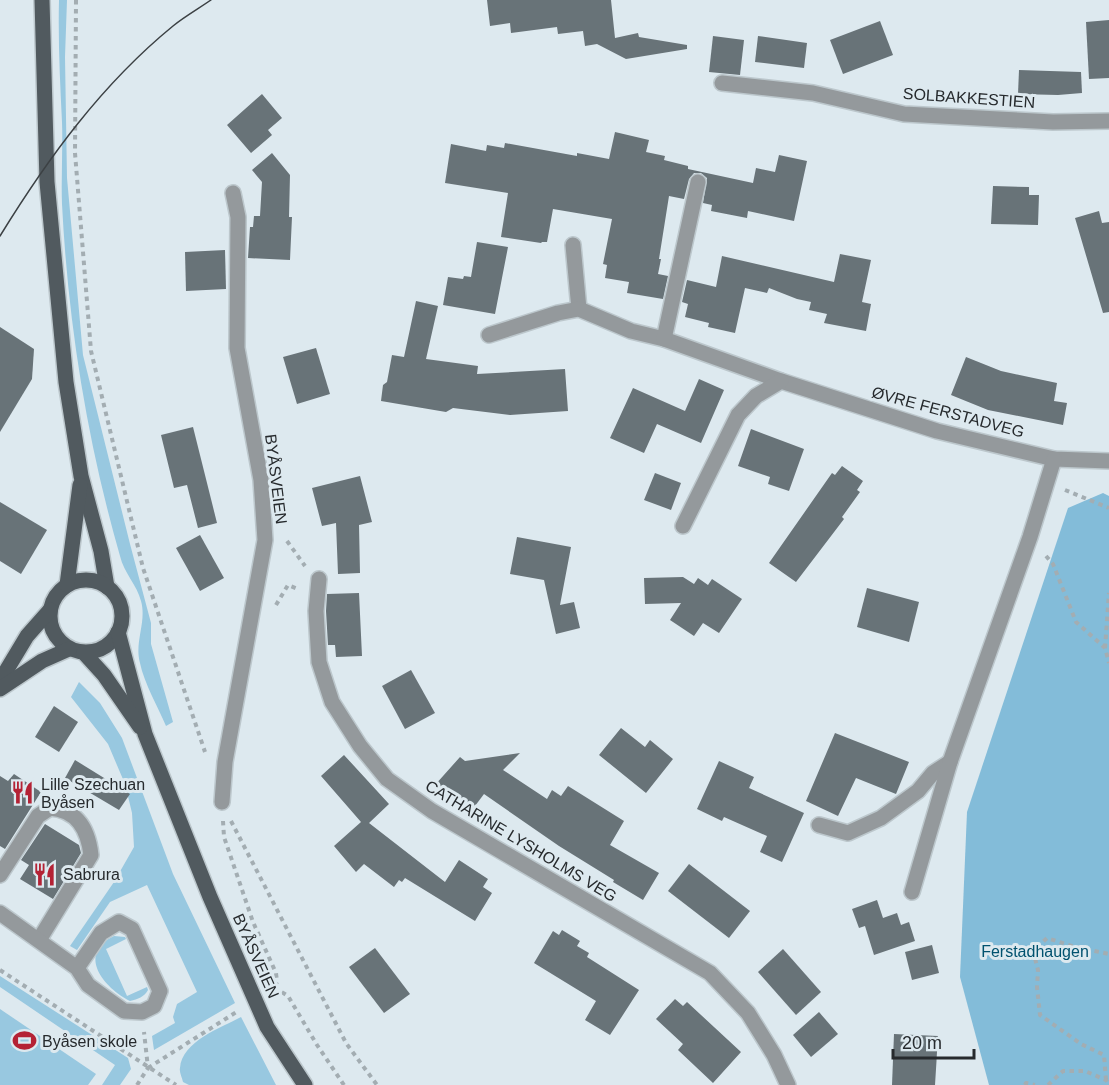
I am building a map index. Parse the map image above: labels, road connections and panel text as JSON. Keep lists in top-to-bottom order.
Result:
{
  "streets": {
    "main road": ["BYÅSVEIEN"],
    "street": ["SOLBAKKESTIEN", "ØVRE FERSTADVEG", "CATHARINE LYSHOLMS VEG"]
  },
  "parks": ["Ferstadhaugen"],
  "places": {
    "restaurant": ["Lille Szechuan Byåsen", "Sabrura"],
    "sports": ["Byåsen skole"]
  },
  "scale_bar": "20 m"
}
